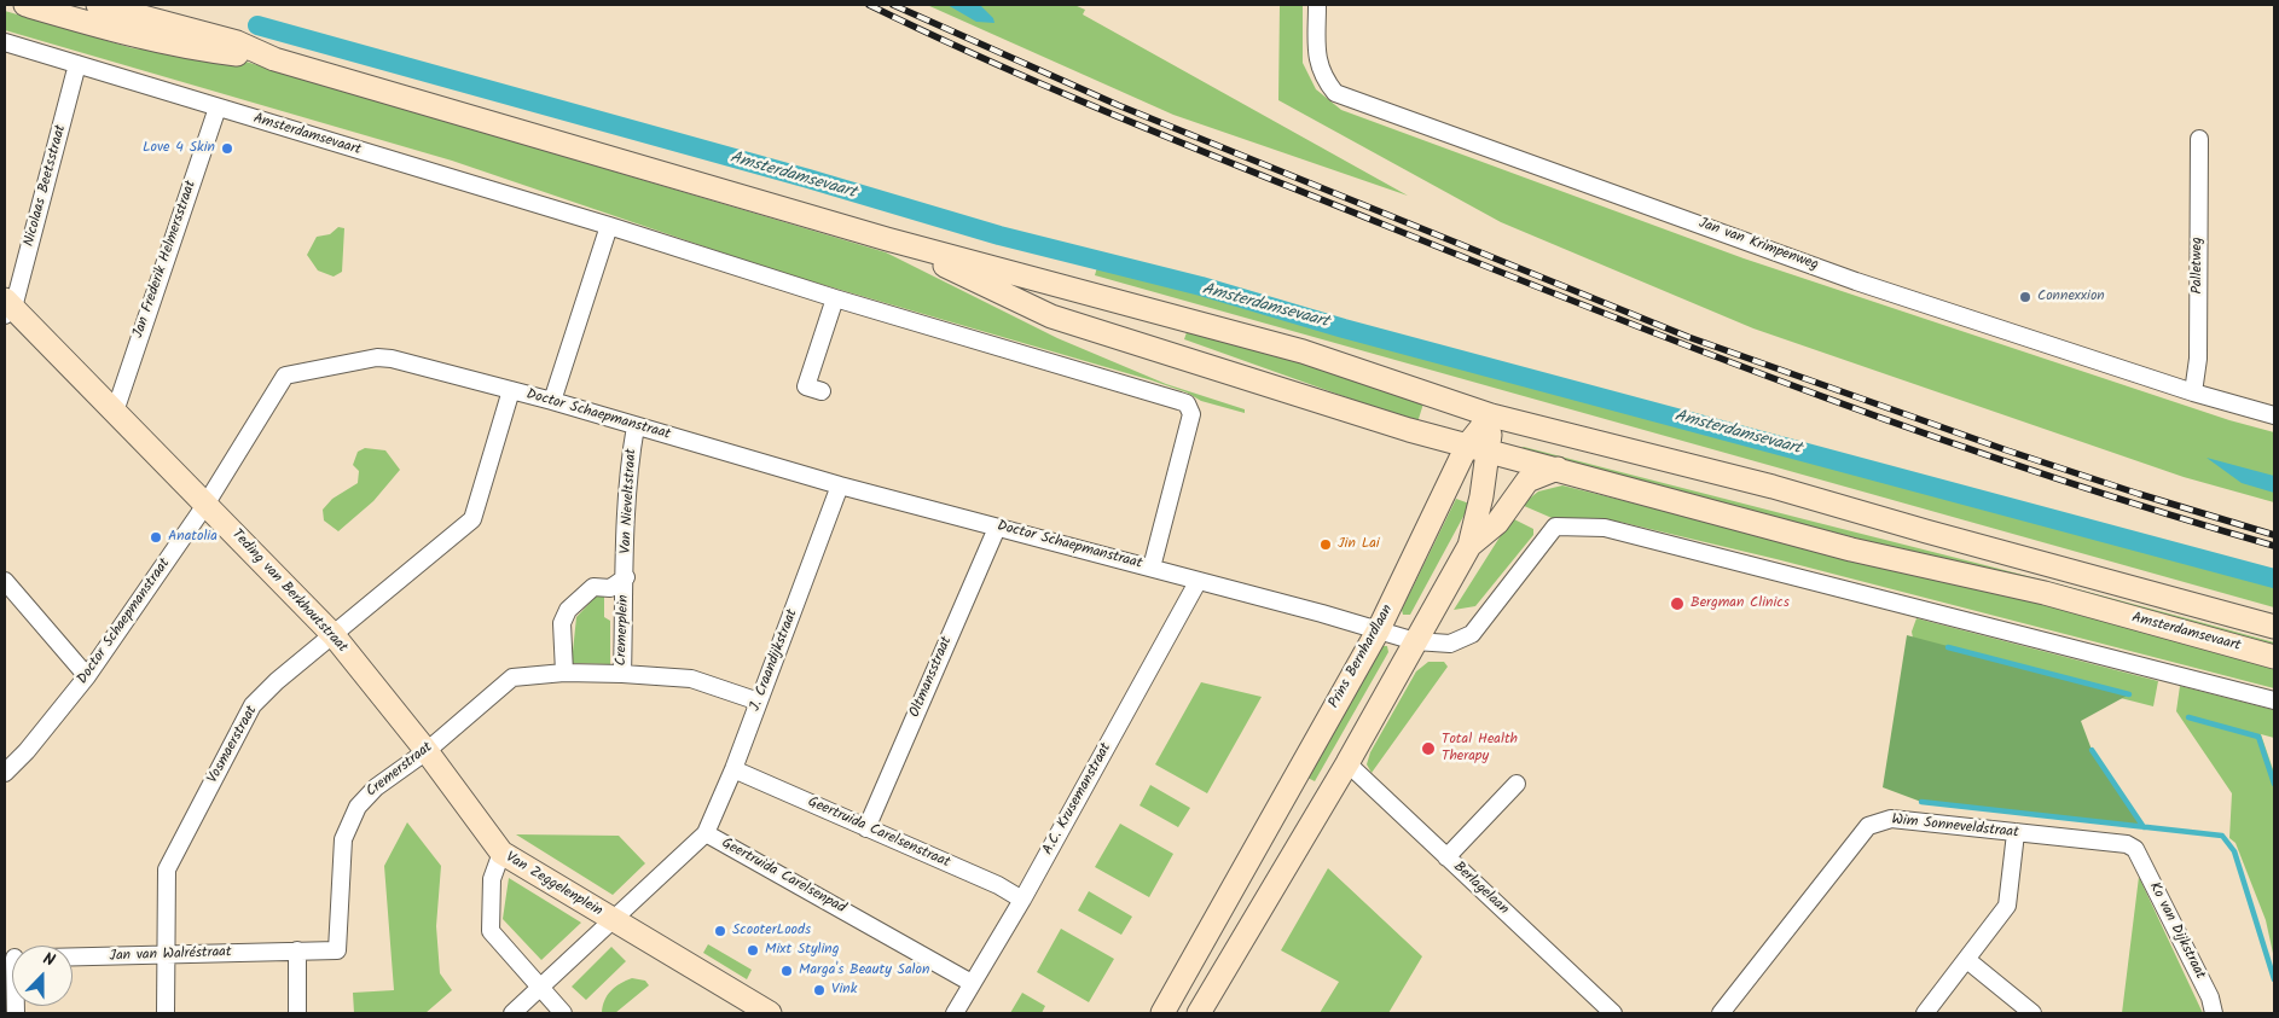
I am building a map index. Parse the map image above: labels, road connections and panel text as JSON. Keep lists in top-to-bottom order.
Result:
{
  "streets": {
    "main road": [
      "Amsterdamsevaart",
      "Teding van Berkhoutstraat",
      "Prins Bernhardlaan",
      "Van Zeggelenplein"
    ],
    "street": [
      "Nicolaas Beetsstraat",
      "Jan van Krimpenweg",
      "Jan Frederik Helmersstraat",
      "Palletweg",
      "Doctor Schaepmanstraat",
      "Van Nieveltstraat",
      "Cremerplein",
      "J. Craandijkstraat",
      "Oltmansstraat",
      "Vosmaerstraat",
      "Cremerstraat",
      "A.C. Krusemanstraat",
      "Wim Sonneveldstraat",
      "Geertruida Carelsenstraat",
      "Geertruida Carelsenpad",
      "Berlagelaan",
      "Ko van Dijkstraat",
      "Jan van Walréstraat"
    ]
  },
  "crossings": [
    ["Amsterdamsevaart", "Nicolaas Beetsstraat"],
    ["Amsterdamsevaart", "Jan Frederik Helmersstraat"],
    ["Amsterdamsevaart", "Doctor Schaepmanstraat"],
    ["Amsterdamsevaart", "Prins Bernhardlaan"],
    ["Nicolaas Beetsstraat", "Teding van Berkhoutstraat"],
    ["Jan van Krimpenweg", "Palletweg"],
    ["Jan Frederik Helmersstraat", "Teding van Berkhoutstraat"],
    ["Doctor Schaepmanstraat", "Van Nieveltstraat"],
    ["Doctor Schaepmanstraat", "Teding van Berkhoutstraat"],
    ["Doctor Schaepmanstraat", "Prins Bernhardlaan"],
    ["Doctor Schaepmanstraat", "J. Craandijkstraat"],
    ["Doctor Schaepmanstraat", "Oltmansstraat"],
    ["Doctor Schaepmanstraat", "Vosmaerstraat"],
    ["Doctor Schaepmanstraat", "A.C. Krusemanstraat"],
    ["Van Nieveltstraat", "Cremerplein"],
    ["Teding van Berkhoutstraat", "Vosmaerstraat"],
    ["Teding van Berkhoutstraat", "Cremerstraat"],
    ["Teding van Berkhoutstraat", "Van Zeggelenplein"],
    ["Cremerplein", "Cremerstraat"],
    ["Prins Bernhardlaan", "Berlagelaan"],
    ["J. Craandijkstraat", "Geertruida Carelsenstraat"],
    ["J. Craandijkstraat", "Geertruida Carelsenpad"],
    ["Oltmansstraat", "Geertruida Carelsenstraat"],
    ["Vosmaerstraat", "Jan van Walréstraat"],
    ["Cremerstraat", "Jan van Walréstraat"],
    ["A.C. Krusemanstraat", "Geertruida Carelsenstraat"],
    ["A.C. Krusemanstraat", "Geertruida Carelsenpad"],
    ["Wim Sonneveldstraat", "Ko van Dijkstraat"],
    ["Geertruida Carelsenpad", "Van Zeggelenplein"]
  ],
  "water": ["Amsterdamsevaart"],
  "places": [
    "Love 4 Skin",
    "Connexxion",
    "Anatolia",
    "Jin Lai",
    "Bergman Clinics",
    "Total Health Therapy",
    "ScooterLoods",
    "Mixt Styling",
    "Marga's Beauty Salon",
    "Vink"
  ],
  "north": "top"
}
